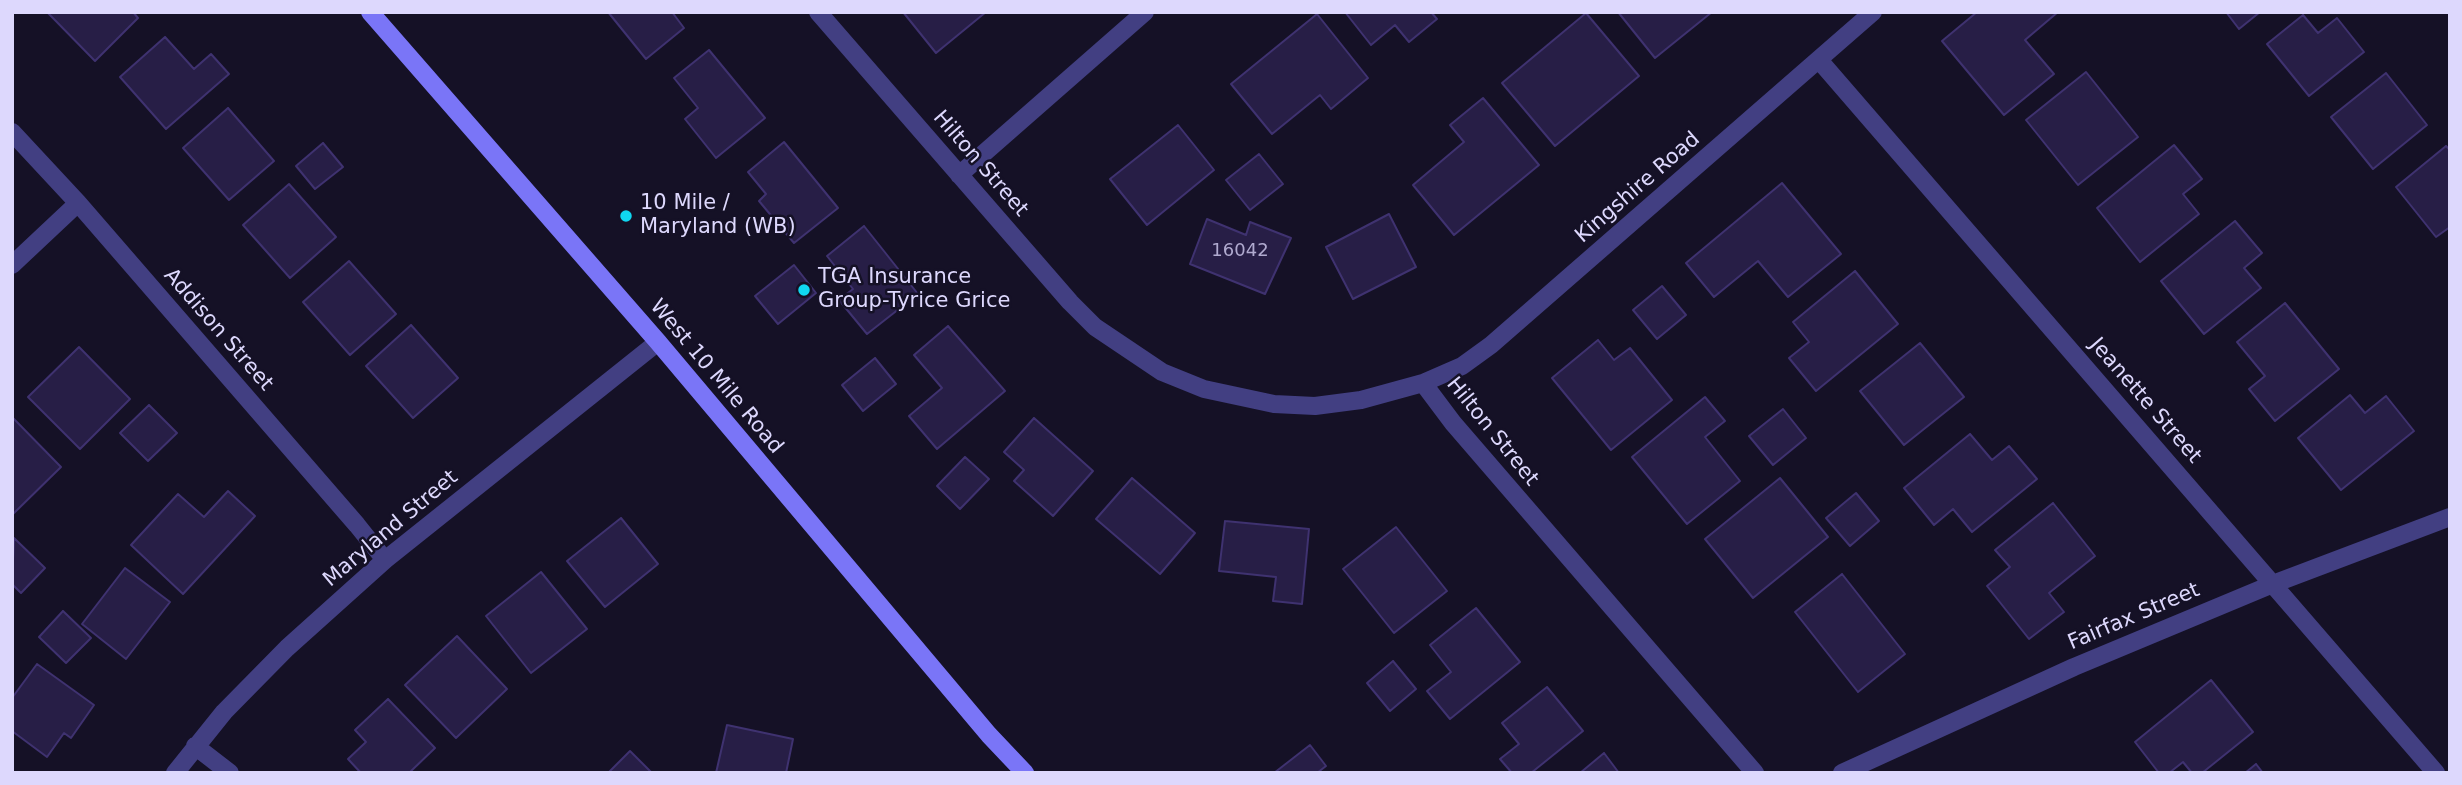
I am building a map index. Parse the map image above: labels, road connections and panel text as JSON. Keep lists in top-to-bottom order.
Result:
{
  "streets": {
    "main road": ["West 10 Mile Road"],
    "street": [
      "Hilton Street",
      "Kingshire Road",
      "Addison Street",
      "Jeanette Street",
      "Maryland Street",
      "Fairfax Street"
    ]
  },
  "crossings": [
    ["Hilton Street", "Kingshire Road"],
    ["Kingshire Road", "Jeanette Street"],
    ["Addison Street", "Maryland Street"],
    ["West 10 Mile Road", "Maryland Street"],
    ["Jeanette Street", "Fairfax Street"]
  ],
  "places": ["10 Mile / Maryland (WB)", "TGA Insurance Group-Tyrice Grice"],
  "house_numbers": ["16042"]
}
